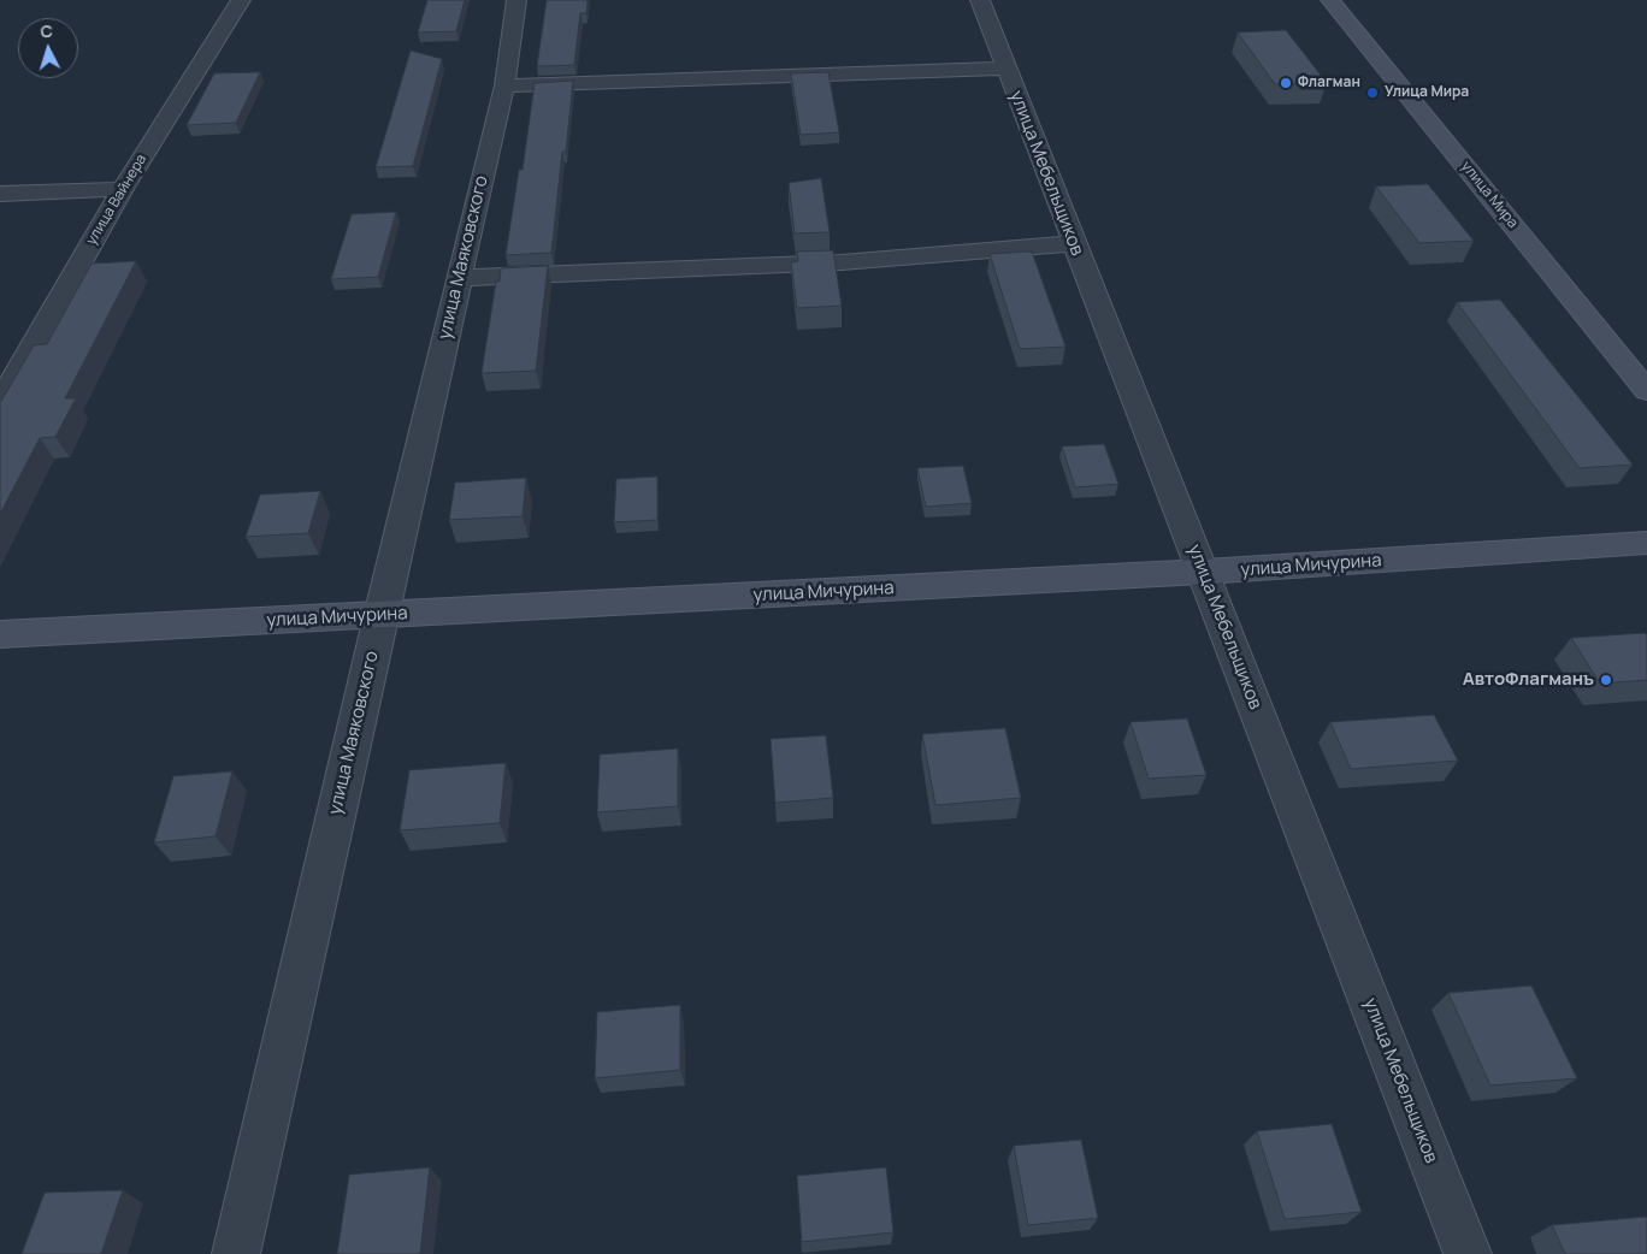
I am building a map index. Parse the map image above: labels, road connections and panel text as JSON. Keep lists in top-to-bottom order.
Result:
{
  "streets": {
    "street": [
      "улица Мебельщиков",
      "улица Мира",
      "улица Вайнера",
      "улица Маяковского",
      "улица Мичурина"
    ]
  },
  "crossings": [
    ["улица Мебельщиков", "улица Мичурина"],
    ["улица Маяковского", "улица Мичурина"]
  ],
  "places": ["Флагман", "Улица Мира", "АвтоФлагманъ"],
  "north": "top"
}
